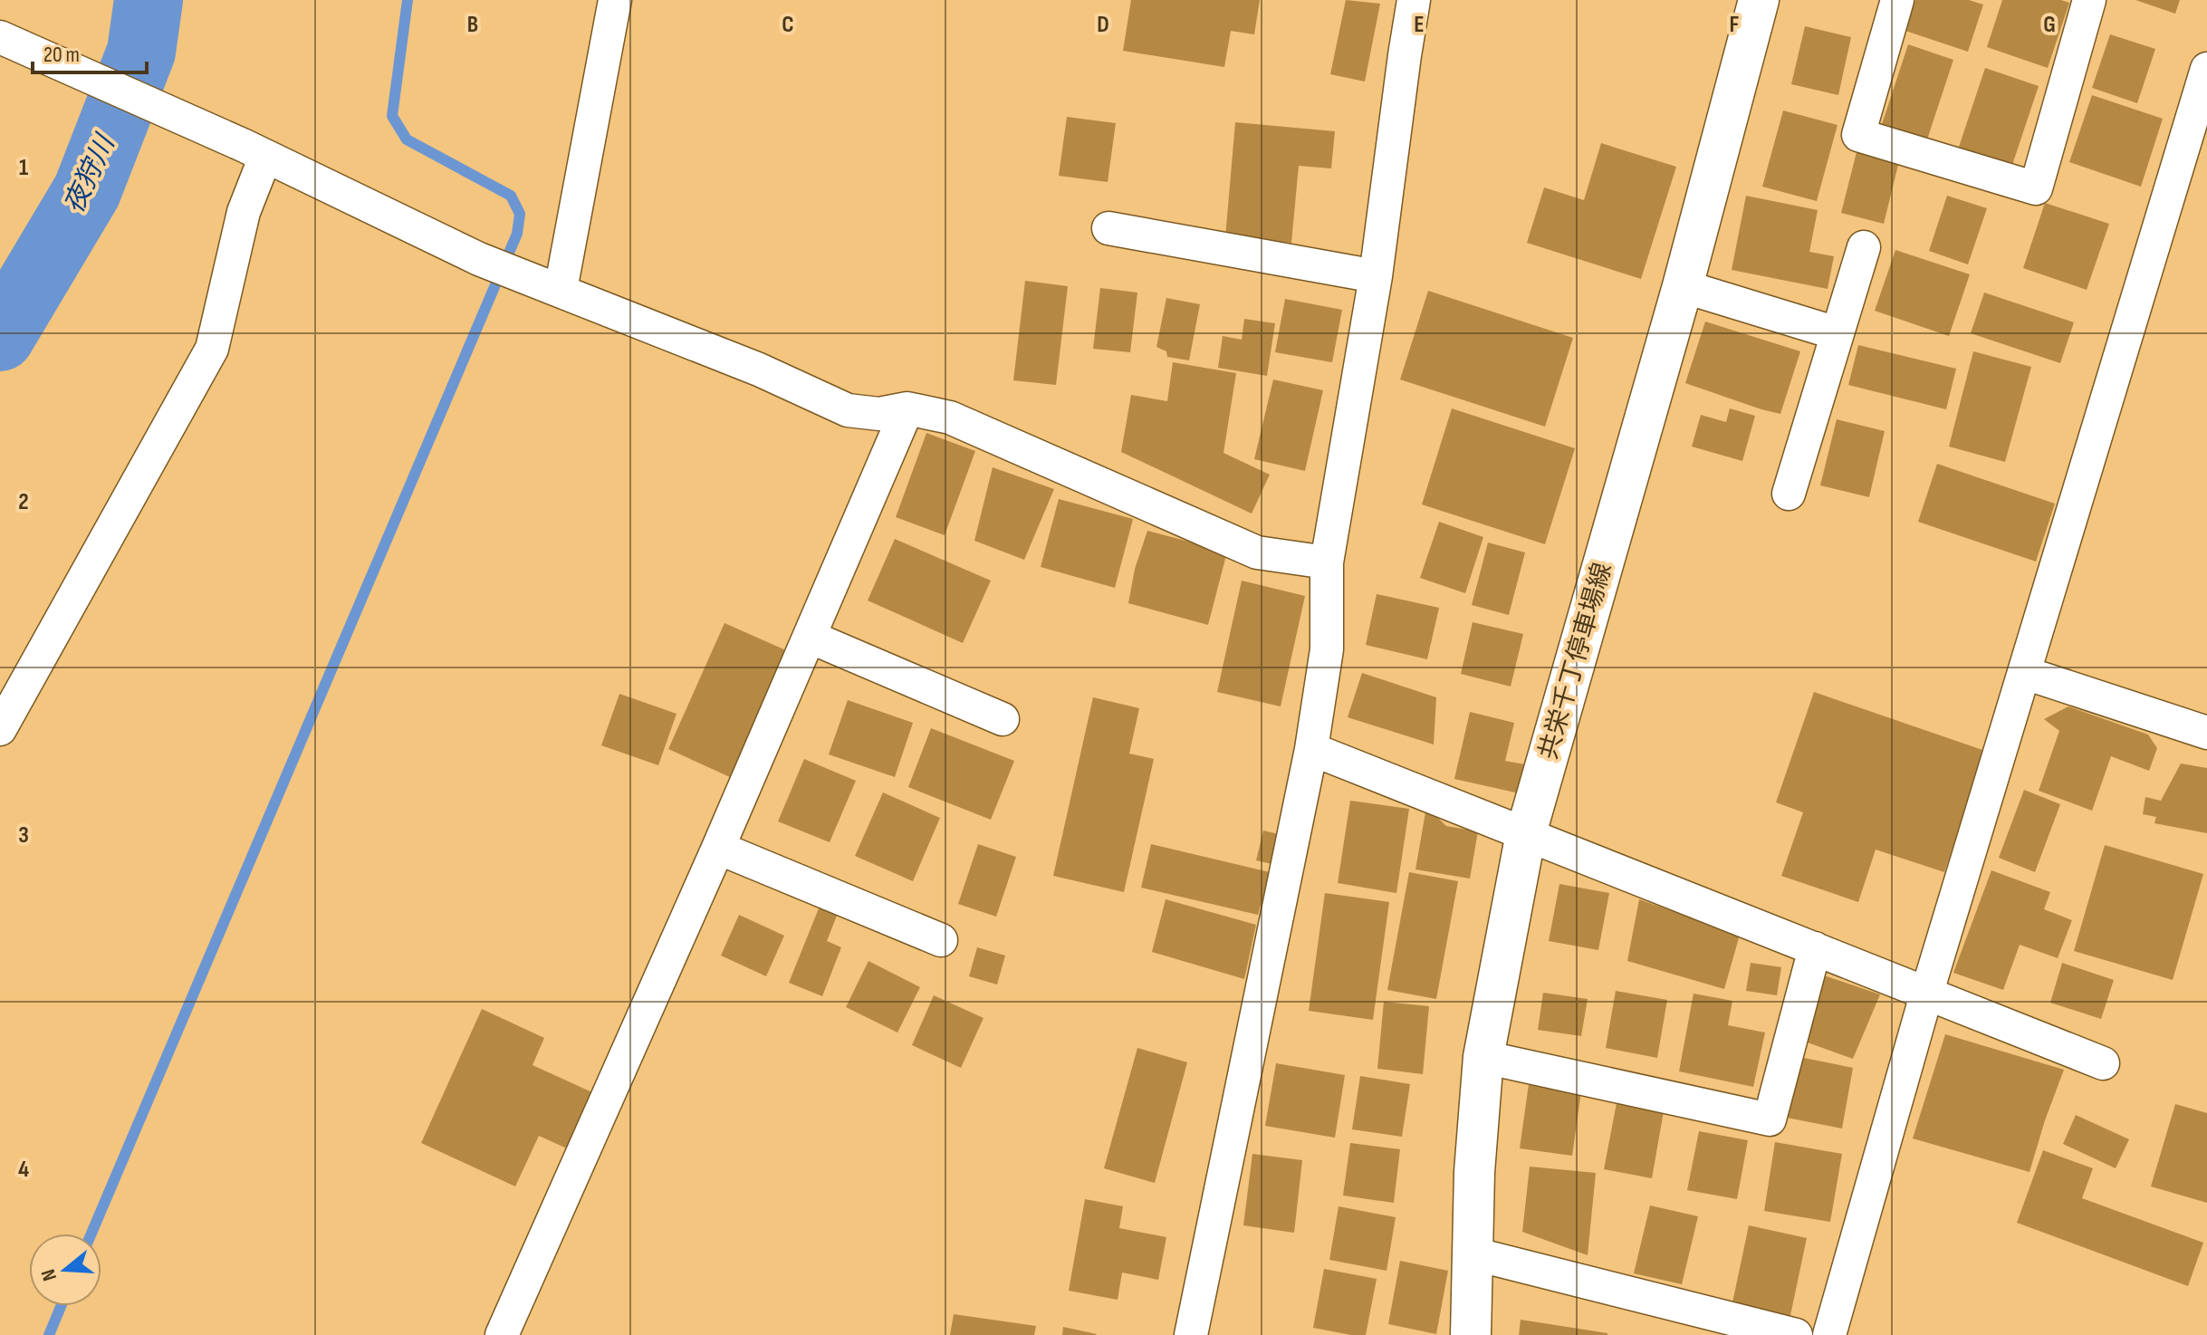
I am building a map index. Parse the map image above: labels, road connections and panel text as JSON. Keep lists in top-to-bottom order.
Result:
{
  "streets": {
    "main road": ["共栄千丁停車場線"]
  },
  "water": ["夜狩川"],
  "scale_bar": "20 m",
  "north": "left",
  "grid": {
    "columns": [
      "B",
      "C",
      "D",
      "E",
      "F",
      "G"
    ],
    "rows": [
      "1",
      "2",
      "3",
      "4"
    ]
  }
}
